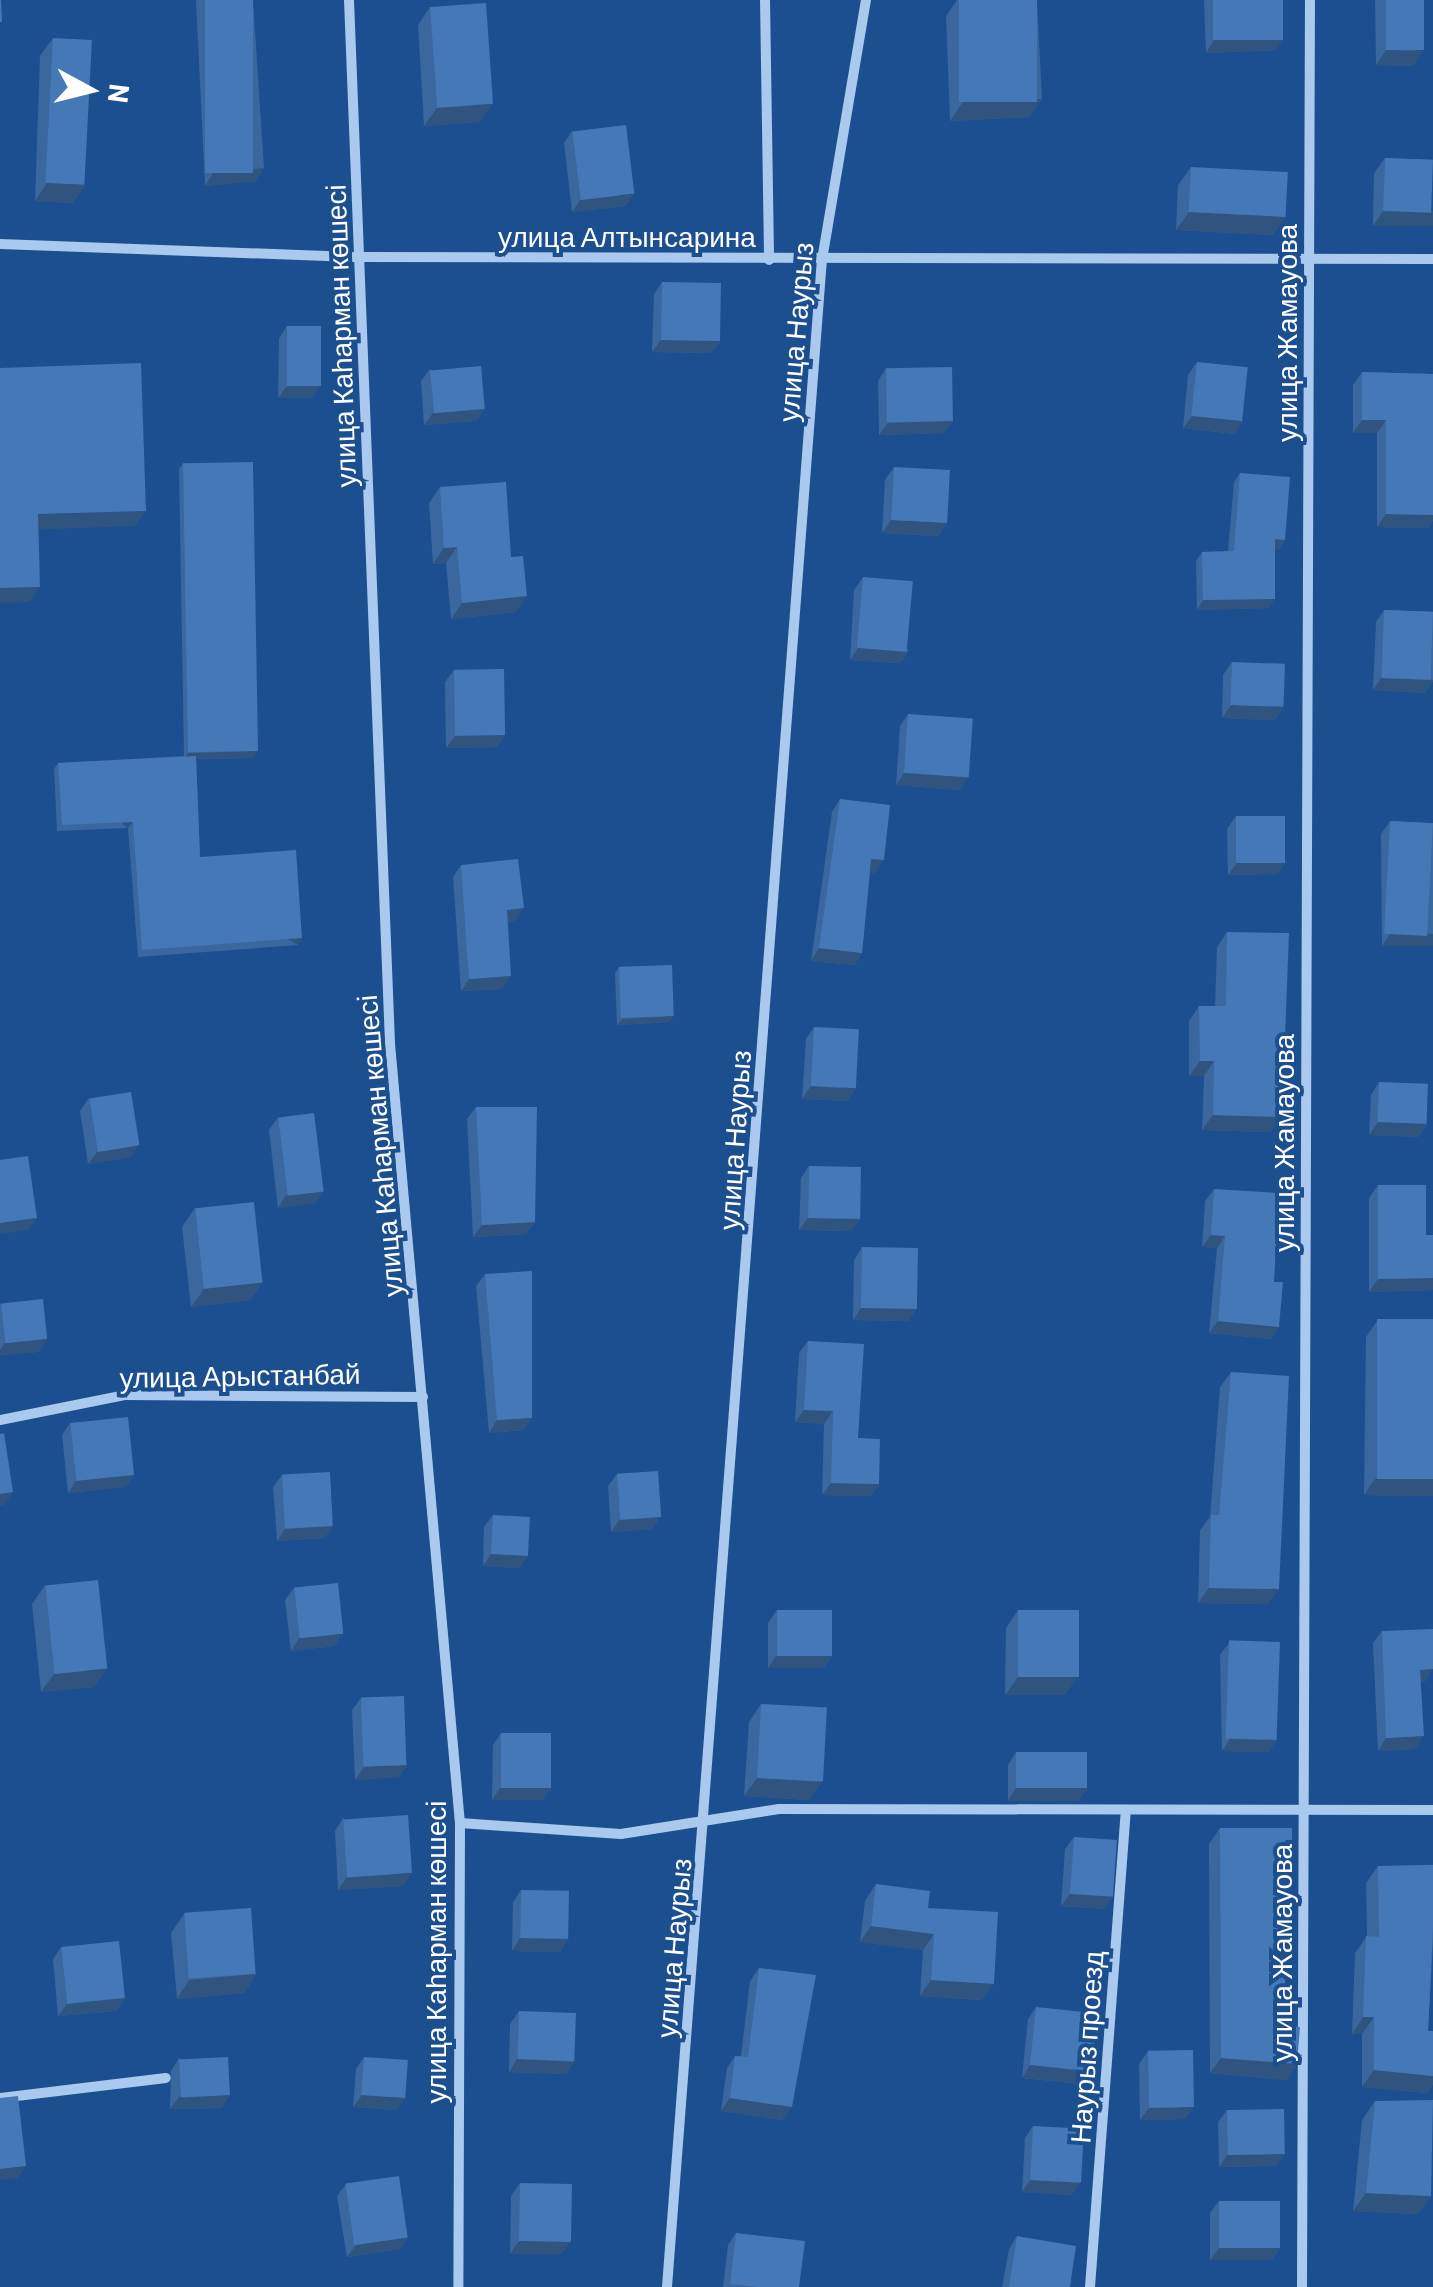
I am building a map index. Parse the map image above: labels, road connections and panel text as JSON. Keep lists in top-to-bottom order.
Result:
{
  "streets": {
    "street": [
      "улица Алтынсарина",
      "улица Наурыз",
      "улица Жамауова",
      "улица Каһарман көшесі",
      "улица Арыстанбай",
      "Наурыз проезд"
    ]
  },
  "crossings": [
    ["улица Алтынсарина", "улица Наурыз"],
    ["улица Алтынсарина", "улица Жамауова"],
    ["улица Алтынсарина", "улица Каһарман көшесі"],
    ["улица Каһарман көшесі", "улица Арыстанбай"]
  ],
  "north": "right"
}
